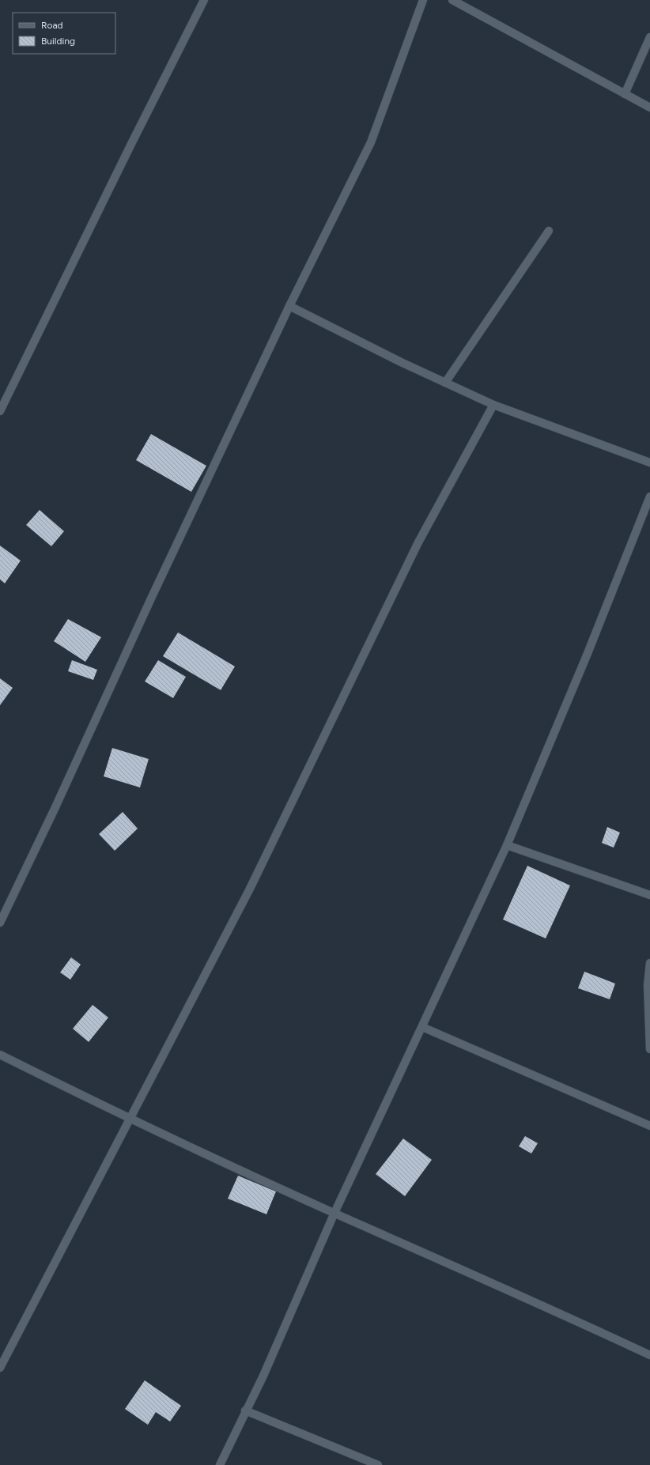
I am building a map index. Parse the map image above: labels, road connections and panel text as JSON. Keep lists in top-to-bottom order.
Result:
{
  "legend": ["Road", "Building"]
}
